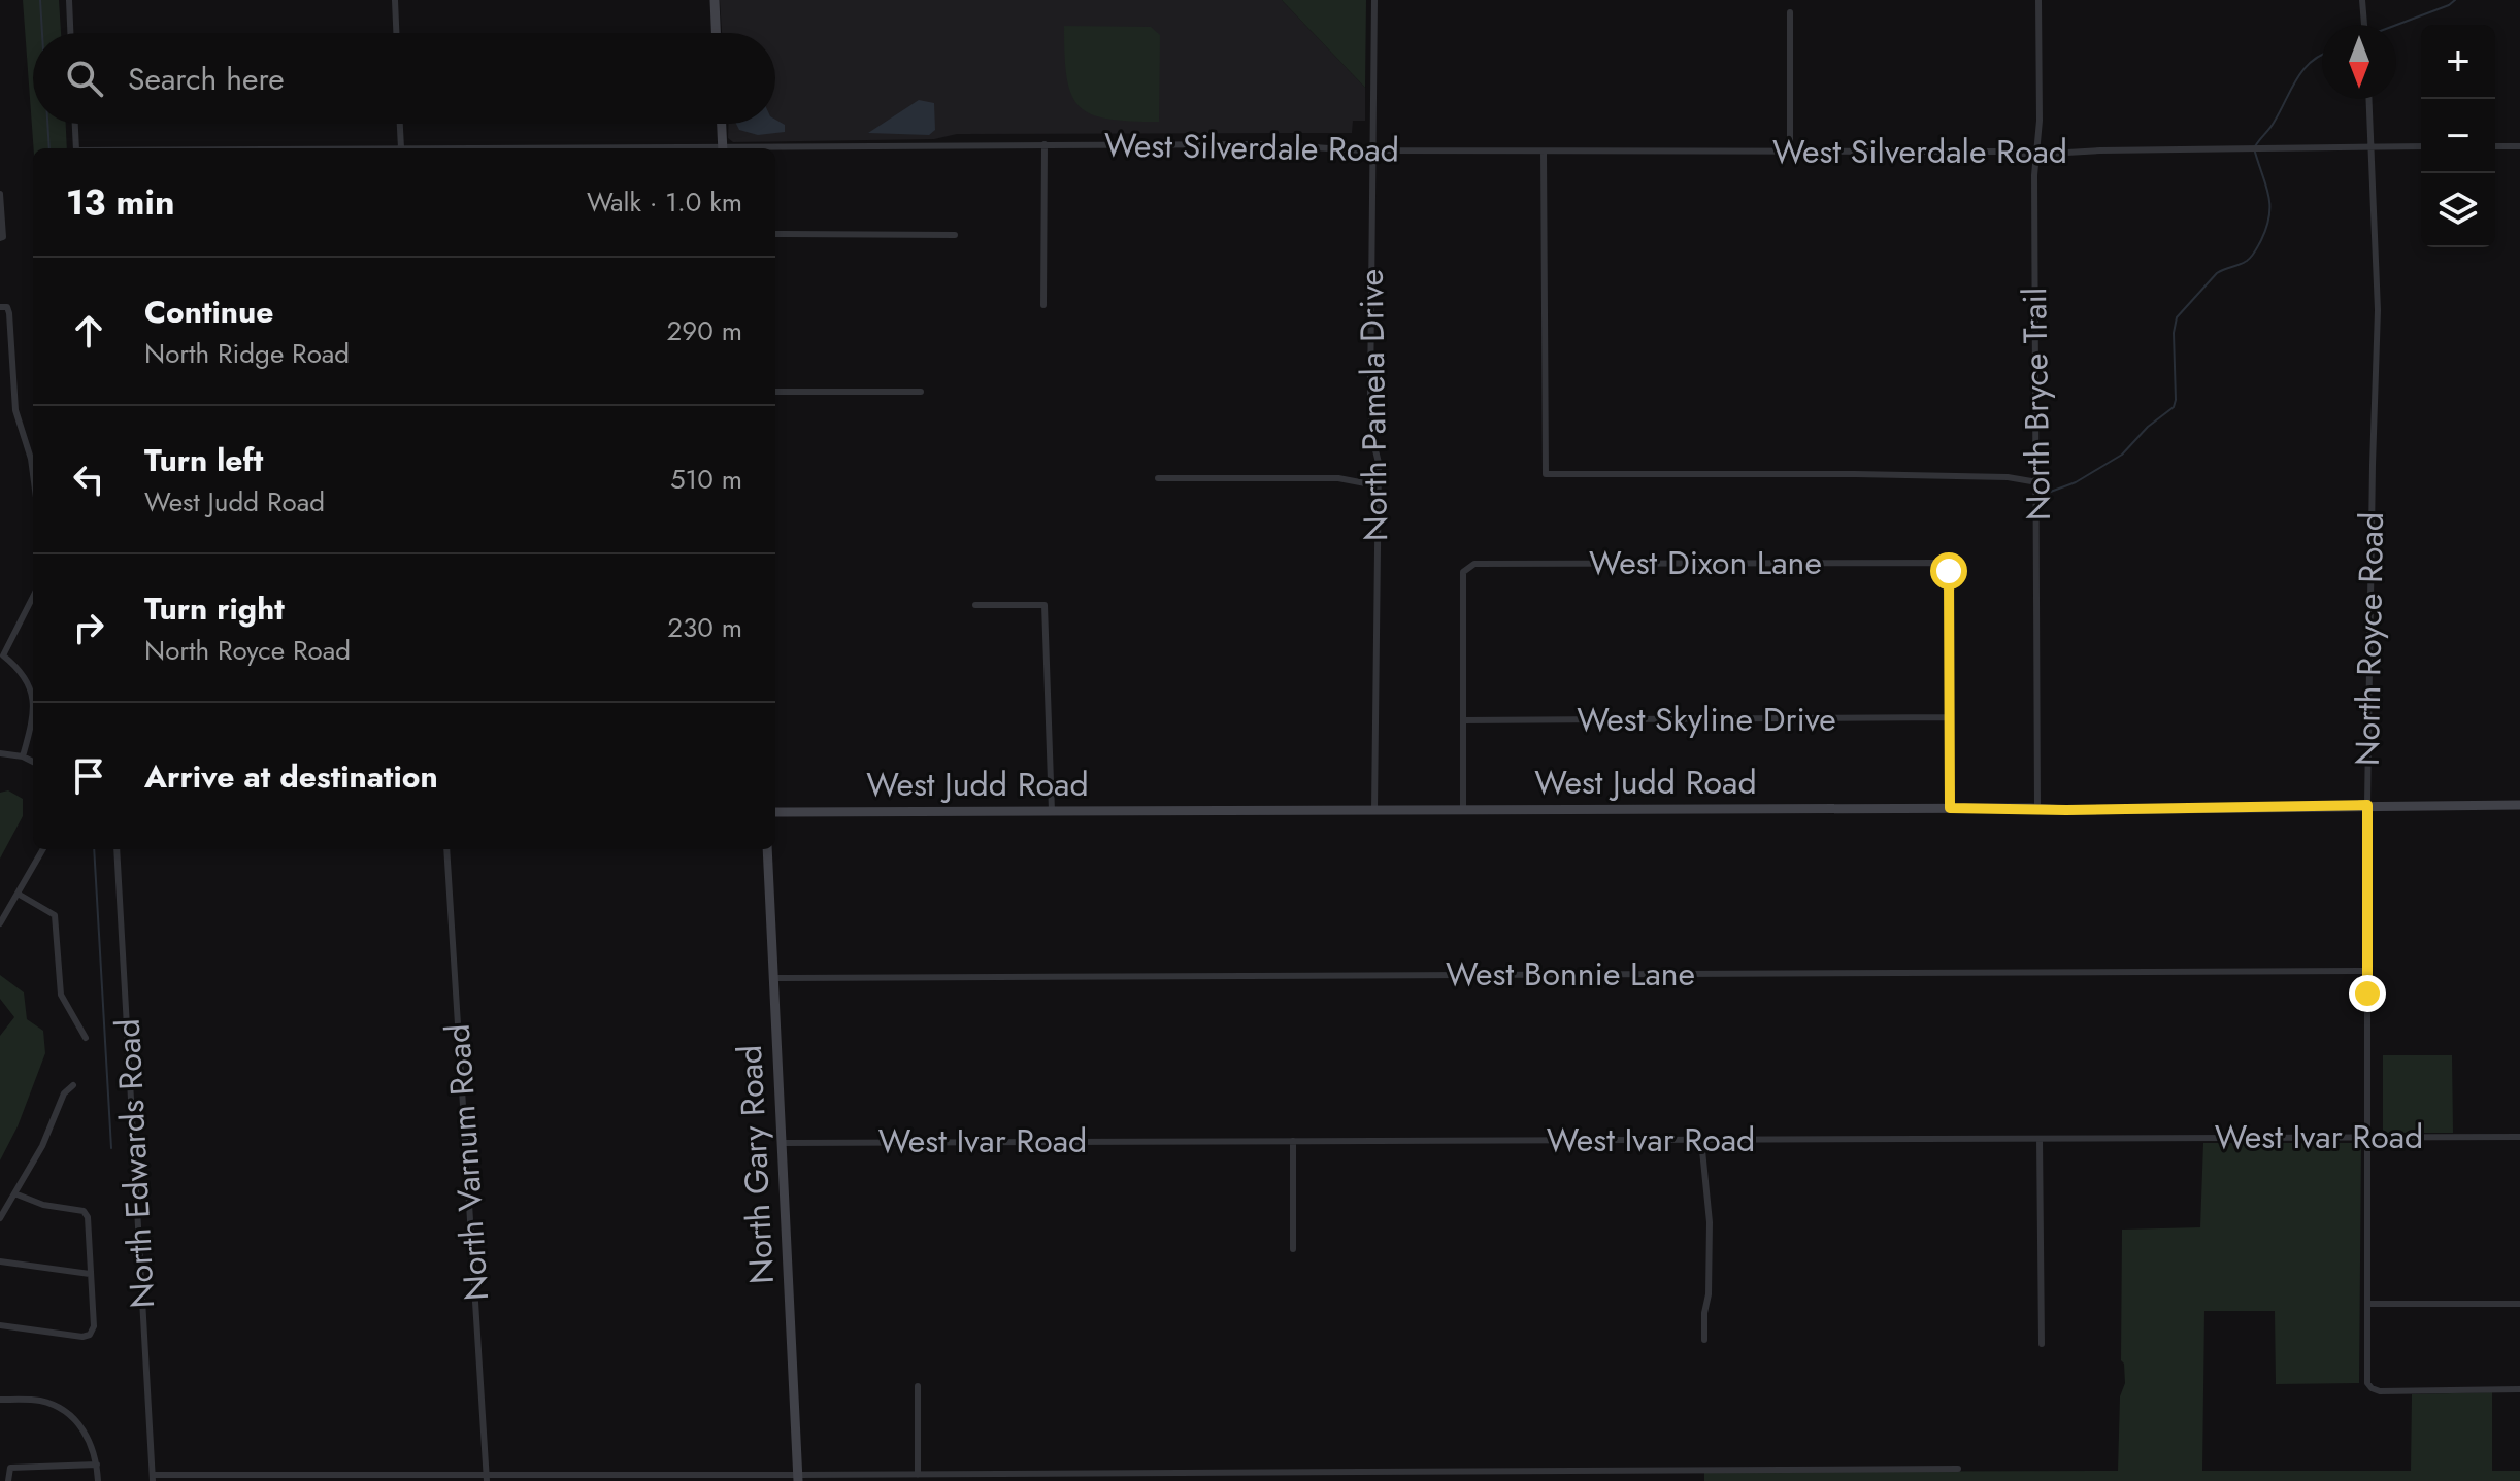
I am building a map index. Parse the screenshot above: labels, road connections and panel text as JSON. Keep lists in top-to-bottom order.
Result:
{
  "streets": {
    "street": [
      "West Silverdale Road",
      "North Bryce Trail",
      "North Pamela Drive",
      "West Dixon Lane",
      "North Royce Road",
      "West Skyline Drive",
      "West Judd Road",
      "West Bonnie Lane",
      "West Ivar Road",
      "North Varnum Road",
      "North Edwards Road",
      "North Gary Road"
    ]
  },
  "crossings": [
    ["West Silverdale Road", "North Bryce Trail"],
    ["West Silverdale Road", "North Pamela Drive"],
    ["West Silverdale Road", "North Royce Road"],
    ["North Bryce Trail", "West Judd Road"],
    ["North Pamela Drive", "West Judd Road"],
    ["West Dixon Lane", "West Skyline Drive"],
    ["North Royce Road", "West Judd Road"],
    ["North Royce Road", "West Bonnie Lane"],
    ["North Royce Road", "West Ivar Road"],
    ["West Bonnie Lane", "North Gary Road"],
    ["West Ivar Road", "North Gary Road"]
  ],
  "north": "bottom",
  "page": {
    "map_buttons": ["+", "−"],
    "search": "Search here",
    "heading": ["13 min", "Walk · 1.0 km"],
    "list": [
      ["Continue", "North Ridge Road", "290 m"],
      ["Turn left", "West Judd Road", "510 m"],
      ["Turn right", "North Royce Road", "230 m"],
      "Arrive at destination"
    ]
  }
}
